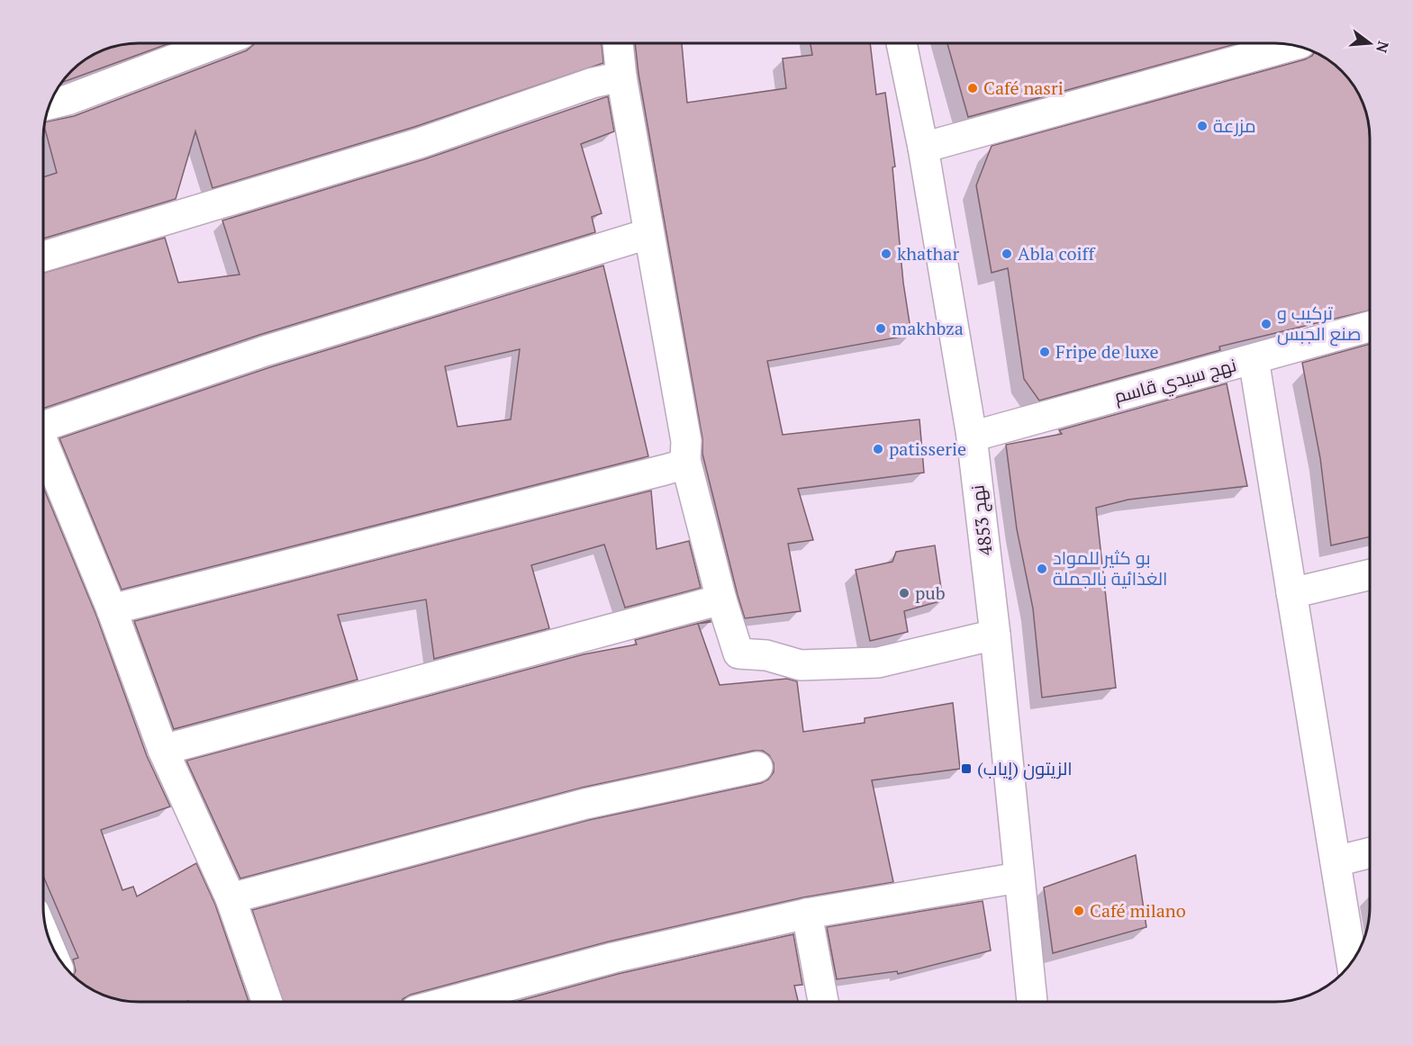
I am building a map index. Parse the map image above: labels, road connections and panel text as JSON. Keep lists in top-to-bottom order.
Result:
{
  "streets": {
    "street": ["نهج سيدي قاسم", "نهج 4853"]
  },
  "crossings": [
    ["نهج سيدي قاسم", "نهج 4853"]
  ],
  "places": {
    "other": [
      "Café nasri",
      "مزرعة",
      "khathar",
      "Abla coiff",
      "تركيب و صنع الجبس",
      "makhbza",
      "Fripe de luxe",
      "patisserie",
      "بو كثير للمواد الغذائية بالجملة",
      "pub",
      "Café milano"
    ],
    "transit": ["الزيتون (إياب)"]
  },
  "north": "right"
}
